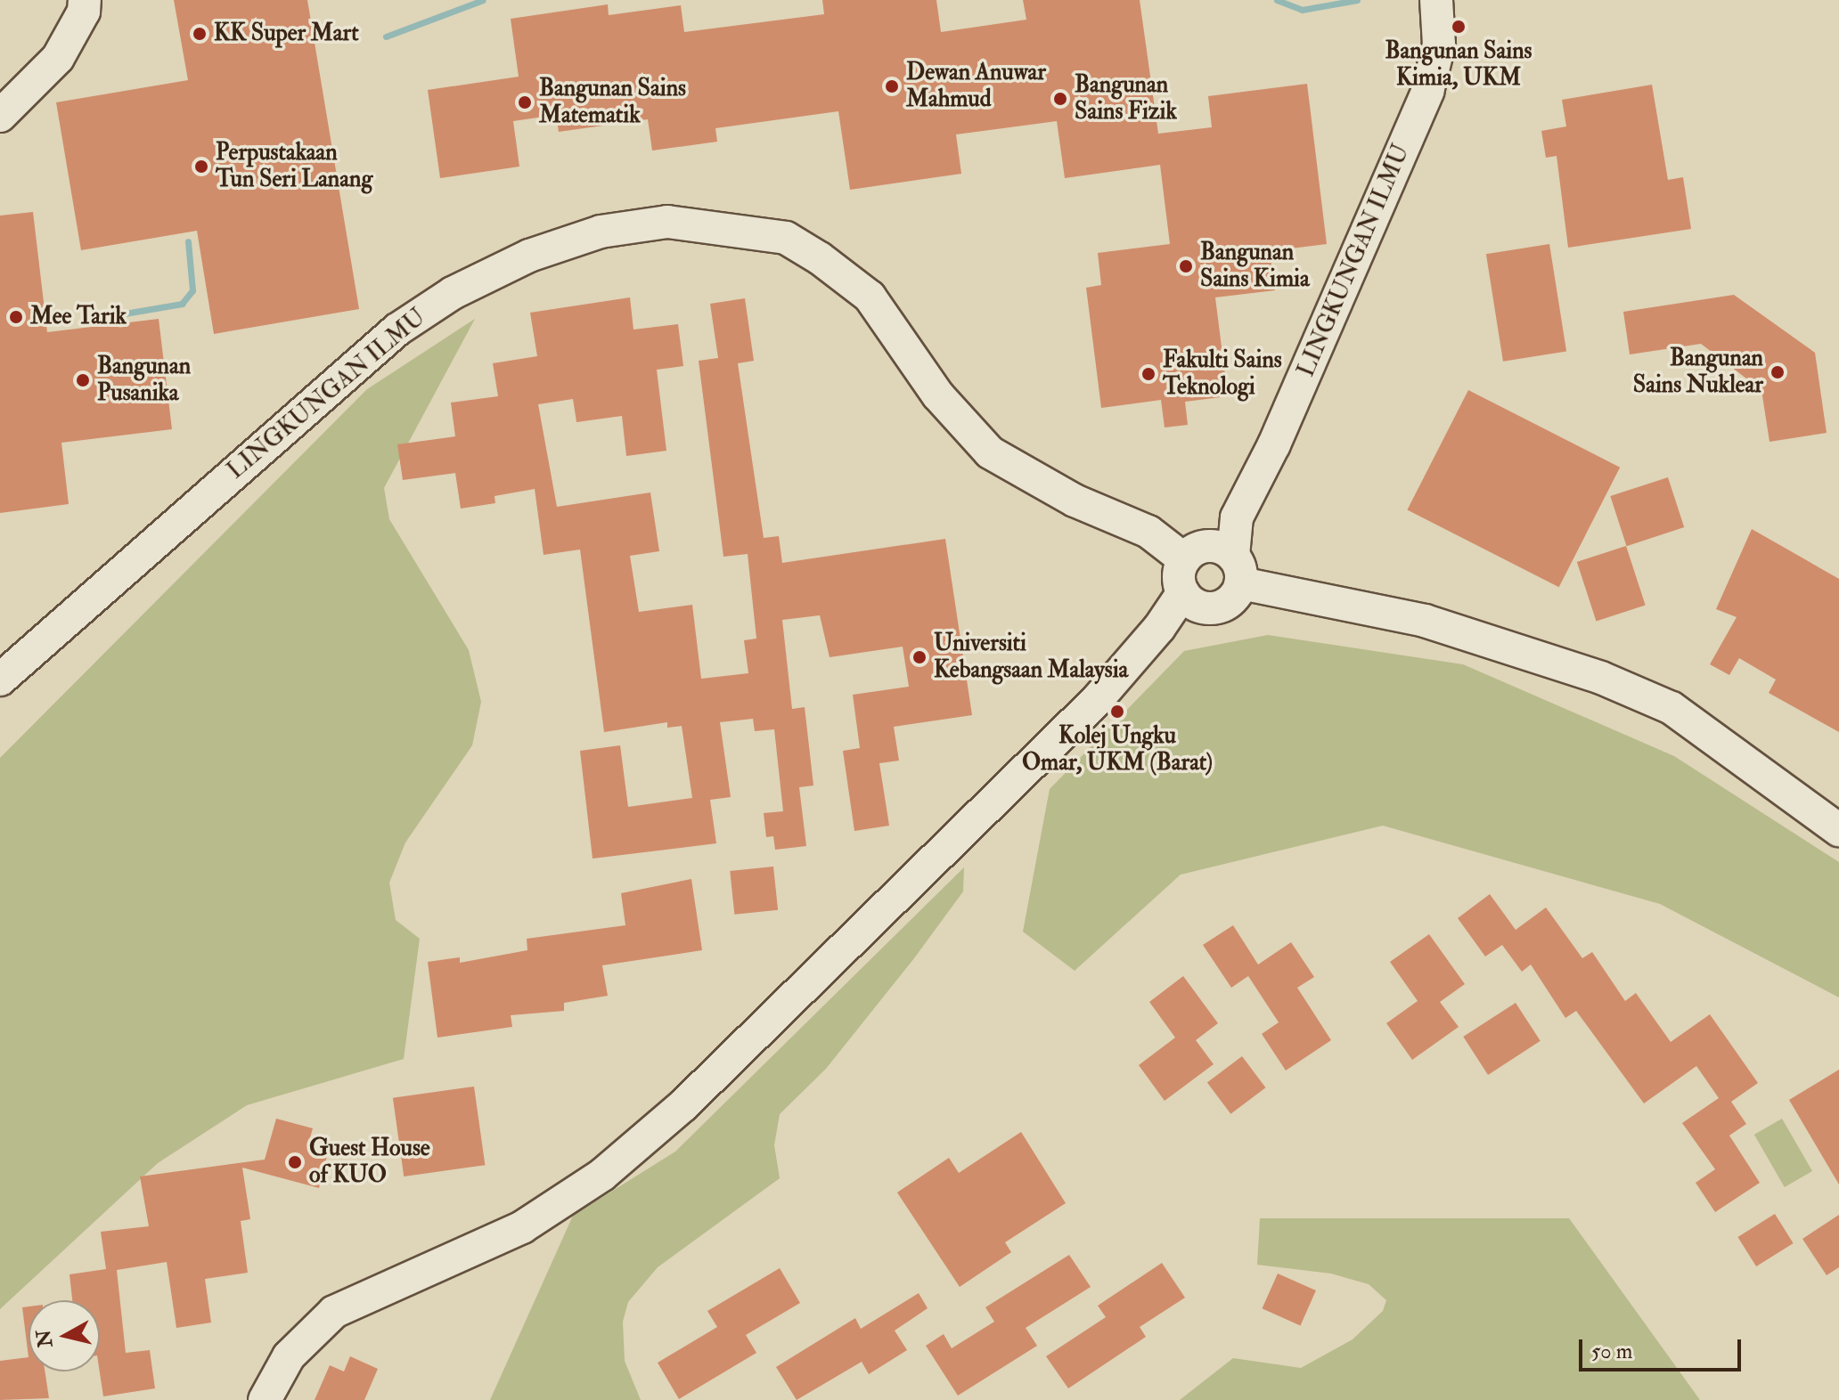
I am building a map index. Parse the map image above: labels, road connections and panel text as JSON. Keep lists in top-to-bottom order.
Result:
{
  "streets": {
    "street": ["LINGKUNGAN ILMU"]
  },
  "places": [
    "Bangunan Sains Kimia, UKM",
    "KK Super Mart",
    "Dewan Anuwar Mahmud",
    "Bangunan Sains Fizik",
    "Bangunan Sains Matematik",
    "Perpustakaan Tun Seri Lanang",
    "Bangunan Sains Kimia",
    "Mee Tarik",
    "Bangunan Sains Nuklear",
    "Fakulti Sains Teknologi",
    "Bangunan Pusanika",
    "Universiti Kebangsaan Malaysia",
    "Kolej Ungku Omar, UKM (Barat)",
    "Guest House of KUO"
  ],
  "scale_bar": "50 m",
  "north": "left"
}
